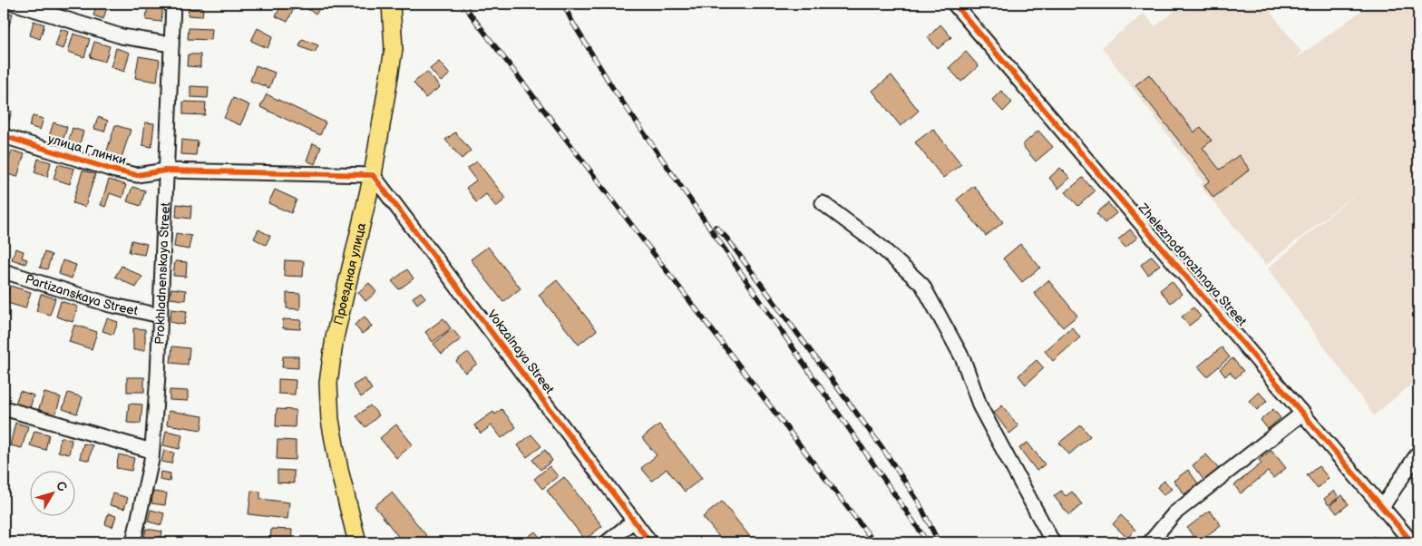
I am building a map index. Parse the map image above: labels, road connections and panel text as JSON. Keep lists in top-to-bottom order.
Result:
{
  "streets": {
    "main road": ["Проездная улица"],
    "street": [
      "улица Глинки",
      "Zheleznodorozhnaya Street",
      "Prokhladnenskaya Street",
      "Partizanskaya Street",
      "Vokzalnaya Street"
    ]
  },
  "crossings": [
    ["улица Глинки", "Проездная улица"],
    ["улица Глинки", "Prokhladnenskaya Street"],
    ["улица Глинки", "Vokzalnaya Street"],
    ["Проездная улица", "Vokzalnaya Street"],
    ["Prokhladnenskaya Street", "Partizanskaya Street"]
  ],
  "north": "top right"
}
